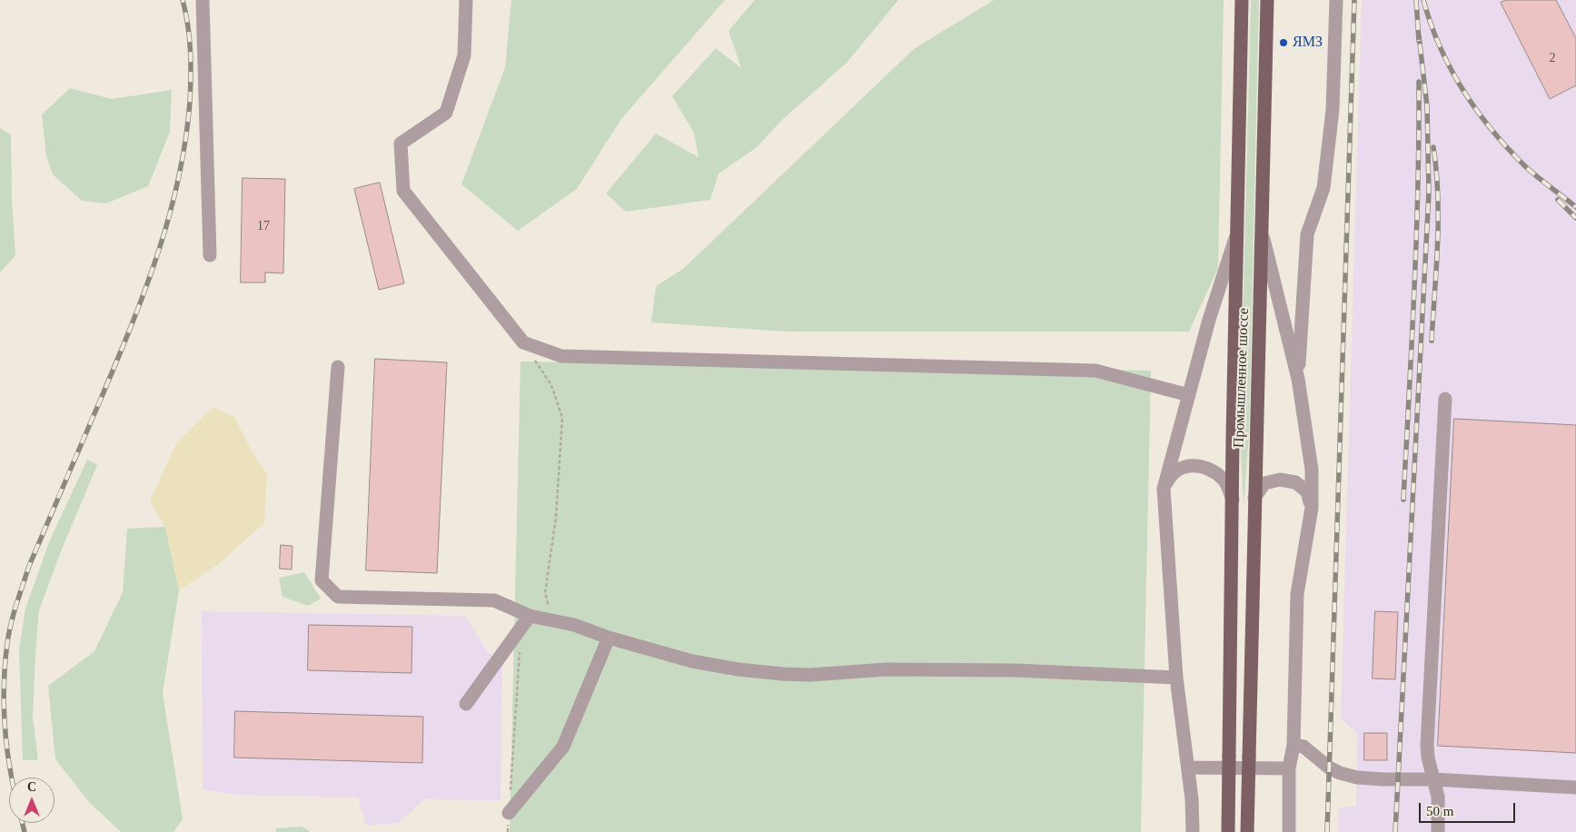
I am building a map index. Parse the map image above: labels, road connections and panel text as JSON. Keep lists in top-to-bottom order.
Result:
{
  "streets": {
    "main road": ["Промышленное шоссе"]
  },
  "places": ["ЯМЗ"],
  "house_numbers": ["2", "17"],
  "scale_bar": "50 m",
  "north": "top"
}
